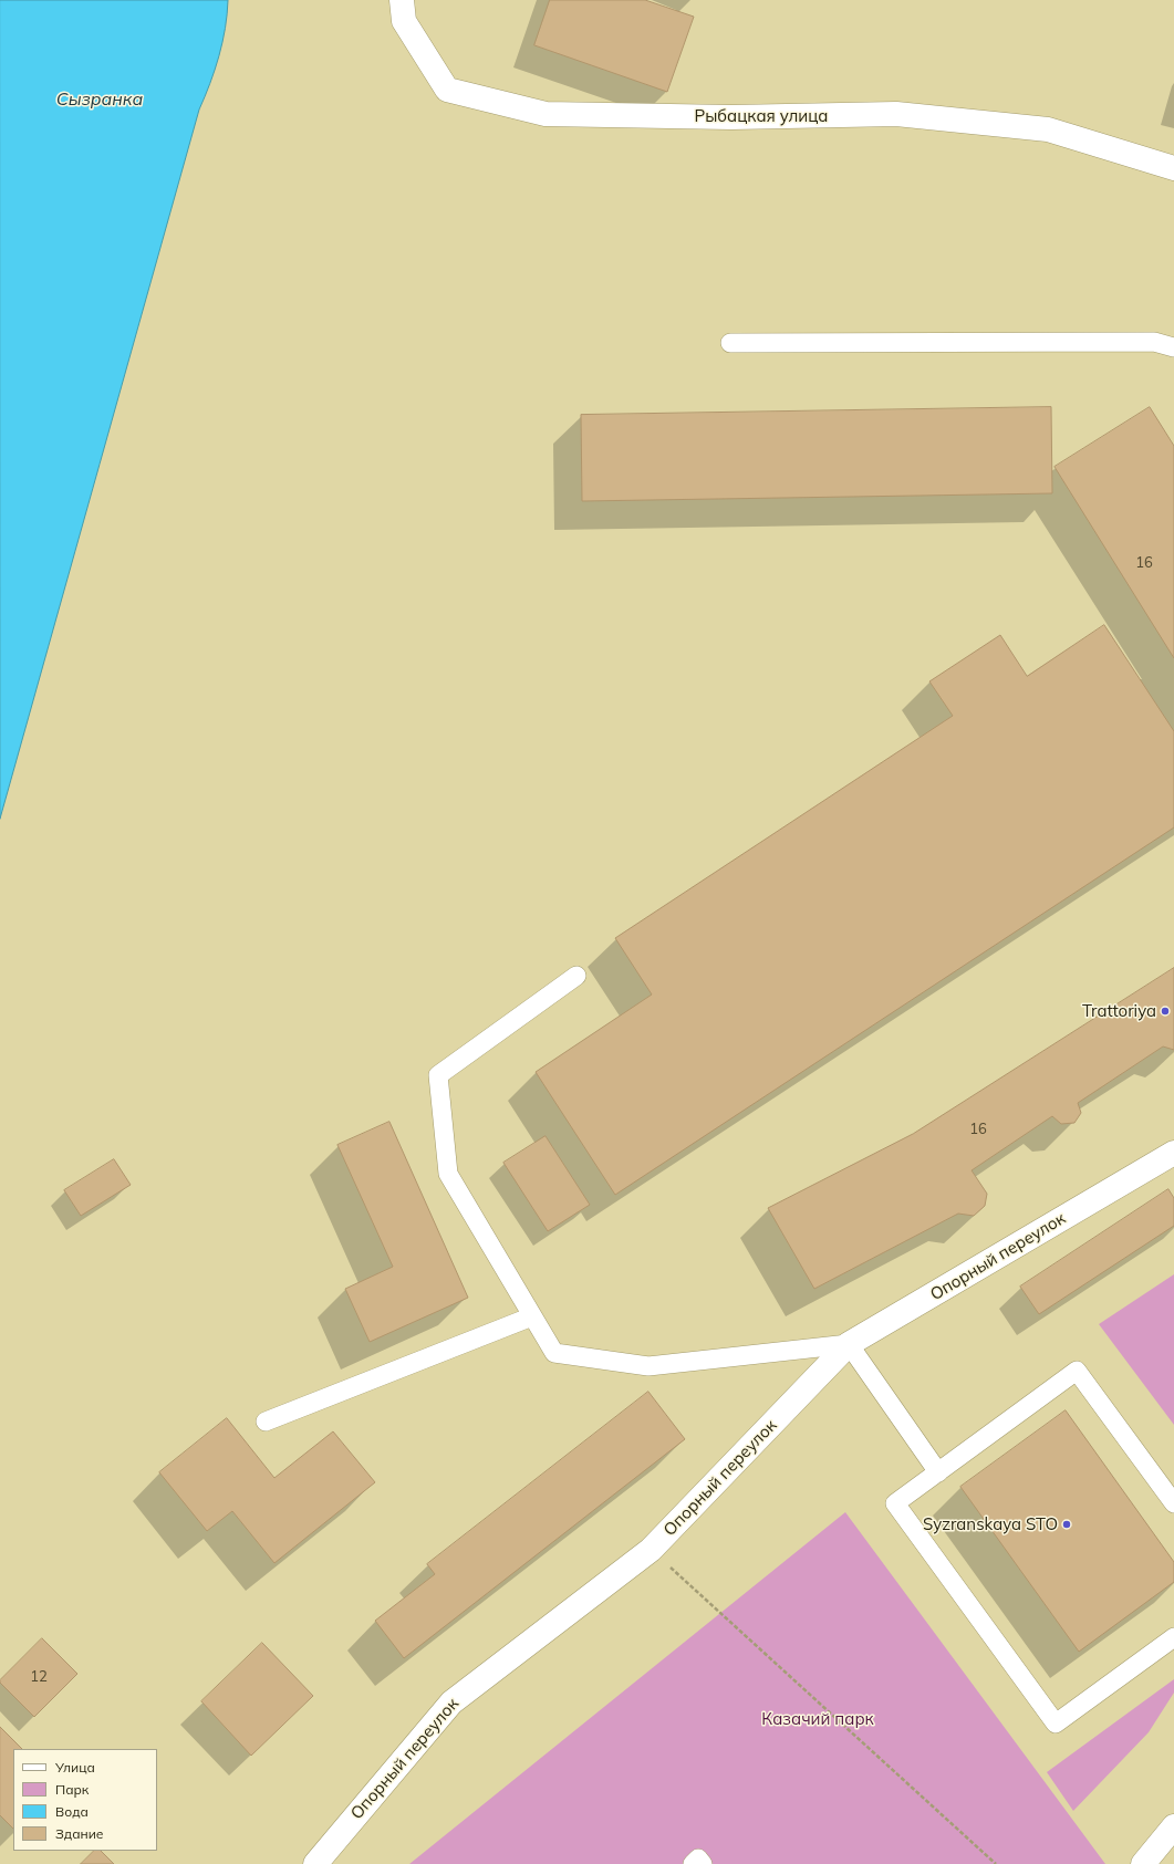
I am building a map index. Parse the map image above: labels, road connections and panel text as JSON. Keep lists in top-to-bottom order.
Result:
{
  "streets": {
    "street": ["Рыбацкая улица", "Опорный переулок"]
  },
  "water": ["Сызранка"],
  "parks": ["Казачий парк"],
  "places": ["Trattoriya", "Syzranskaya STO"],
  "house_numbers": ["16", "16", "12"],
  "legend": [
    "Улица",
    "Парк",
    "Вода",
    "Здание"
  ]
}
